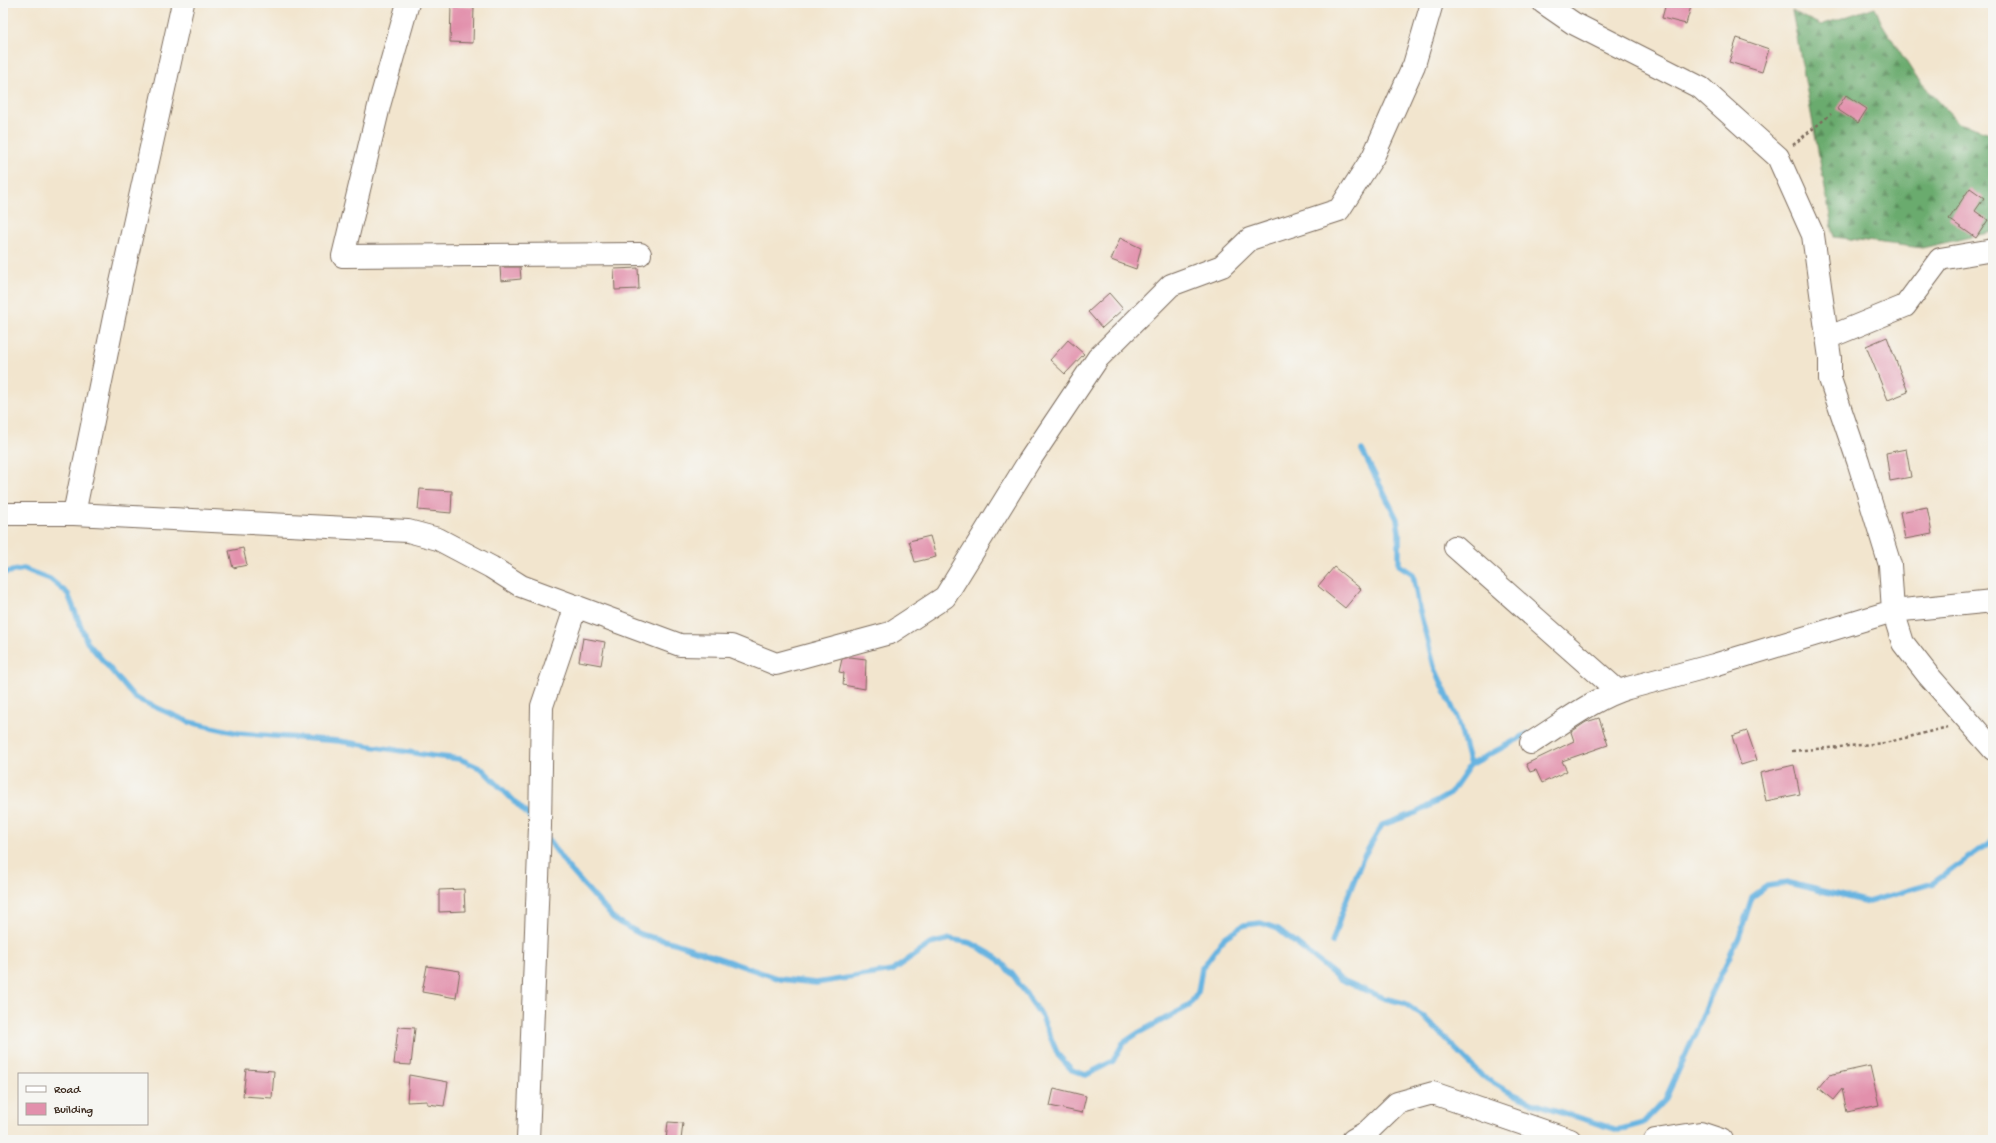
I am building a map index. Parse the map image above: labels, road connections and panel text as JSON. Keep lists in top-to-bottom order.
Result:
{
  "legend": ["Road", "Building"]
}
